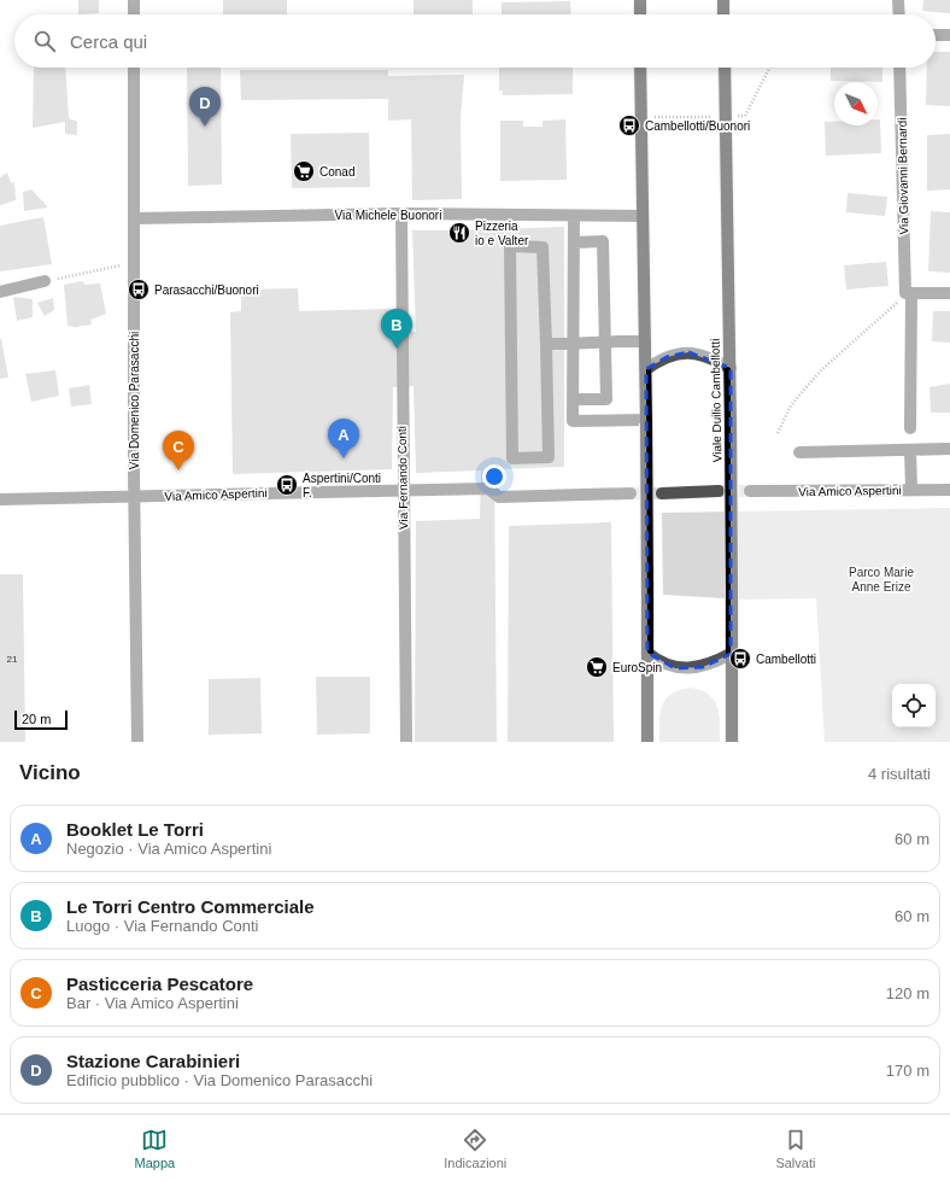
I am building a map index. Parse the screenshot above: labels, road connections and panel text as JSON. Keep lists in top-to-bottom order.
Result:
{
  "streets": {
    "main road": ["Viale Duilio Cambellotti"],
    "street": [
      "Via Giovanni Bernardi",
      "Via Michele Buonori",
      "Via Domenico Parasacchi",
      "Via Fernando Conti",
      "Via Amico Aspertini"
    ]
  },
  "crossings": [
    ["Via Michele Buonori", "Via Domenico Parasacchi"],
    ["Via Michele Buonori", "Via Fernando Conti"],
    ["Via Domenico Parasacchi", "Via Amico Aspertini"],
    ["Via Fernando Conti", "Via Amico Aspertini"]
  ],
  "parks": ["Parco Marie Anne Erize"],
  "places": {
    "bus stop": [
      "Cambellotti/Buonori",
      "Parasacchi/Buonori",
      "Aspertini/Conti F.",
      "Cambellotti"
    ],
    "supermarket": ["Conad", "EuroSpin"],
    "restaurant": ["Pizzeria io e Valter"]
  },
  "house_numbers": ["21"],
  "scale_bar": "20 m",
  "north": "bottom right",
  "page": {
    "search": "Cerca qui",
    "pins": [
      "D",
      "B",
      "A",
      "C"
    ],
    "scale": "20 m",
    "heading": ["Vicino", "4 risultati"],
    "list": [
      {
        "mark": "A",
        "name": "Booklet Le Torri",
        "note": "Negozio · Via Amico Aspertini",
        "value": "60 m"
      },
      {
        "mark": "B",
        "name": "Le Torri Centro Commerciale",
        "note": "Luogo · Via Fernando Conti",
        "value": "60 m"
      },
      {
        "mark": "C",
        "name": "Pasticceria Pescatore",
        "note": "Bar · Via Amico Aspertini",
        "value": "120 m"
      },
      {
        "mark": "D",
        "name": "Stazione Carabinieri",
        "note": "Edificio pubblico · Via Domenico Parasacchi",
        "value": "170 m"
      }
    ],
    "nav": ["Mappa", "Indicazioni", "Salvati"]
  }
}
